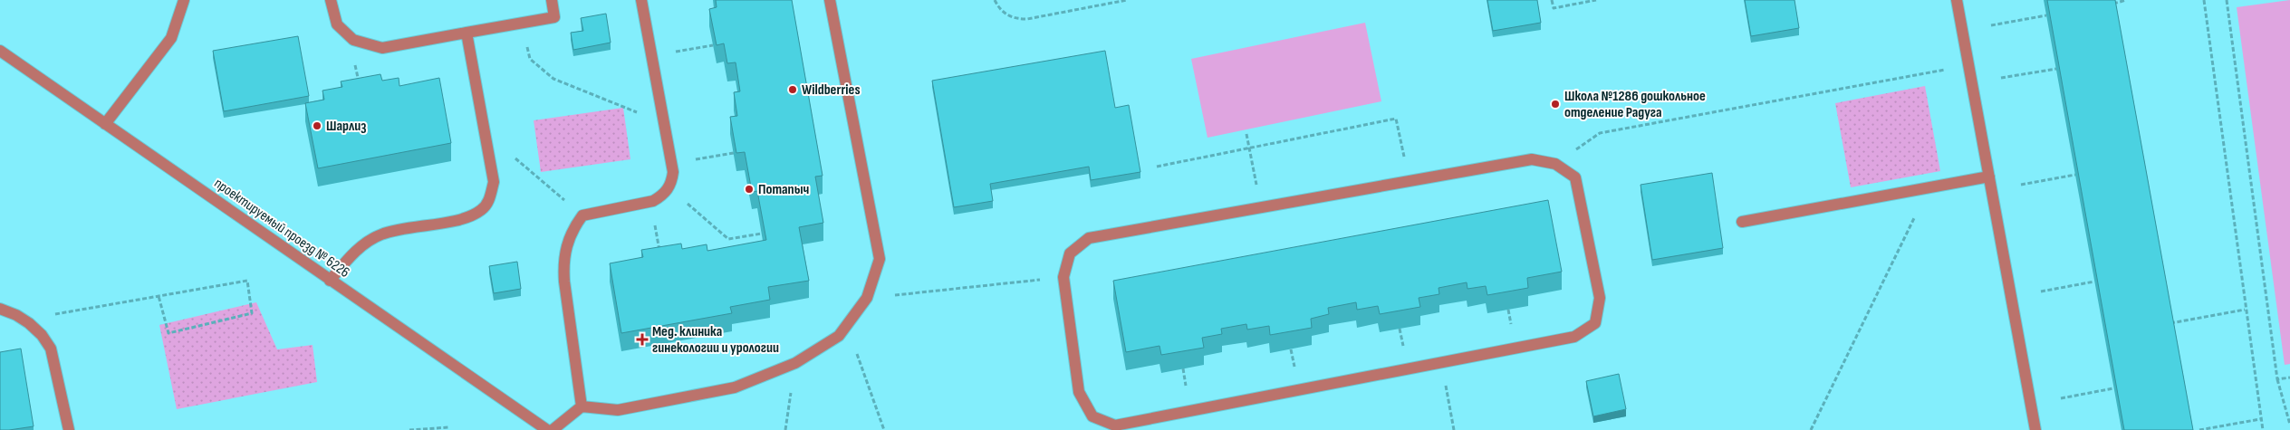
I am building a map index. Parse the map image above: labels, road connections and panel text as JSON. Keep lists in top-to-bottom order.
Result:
{
  "streets": {
    "street": ["проектируемый проезд № 6226"]
  },
  "places": {
    "other": [
      "Wildberries",
      "Школа №1286 дошкольное отделение Радуга",
      "Шарлиз",
      "Потапыч"
    ],
    "health": ["Мед. клиника гинекологии и урологии"]
  }
}
